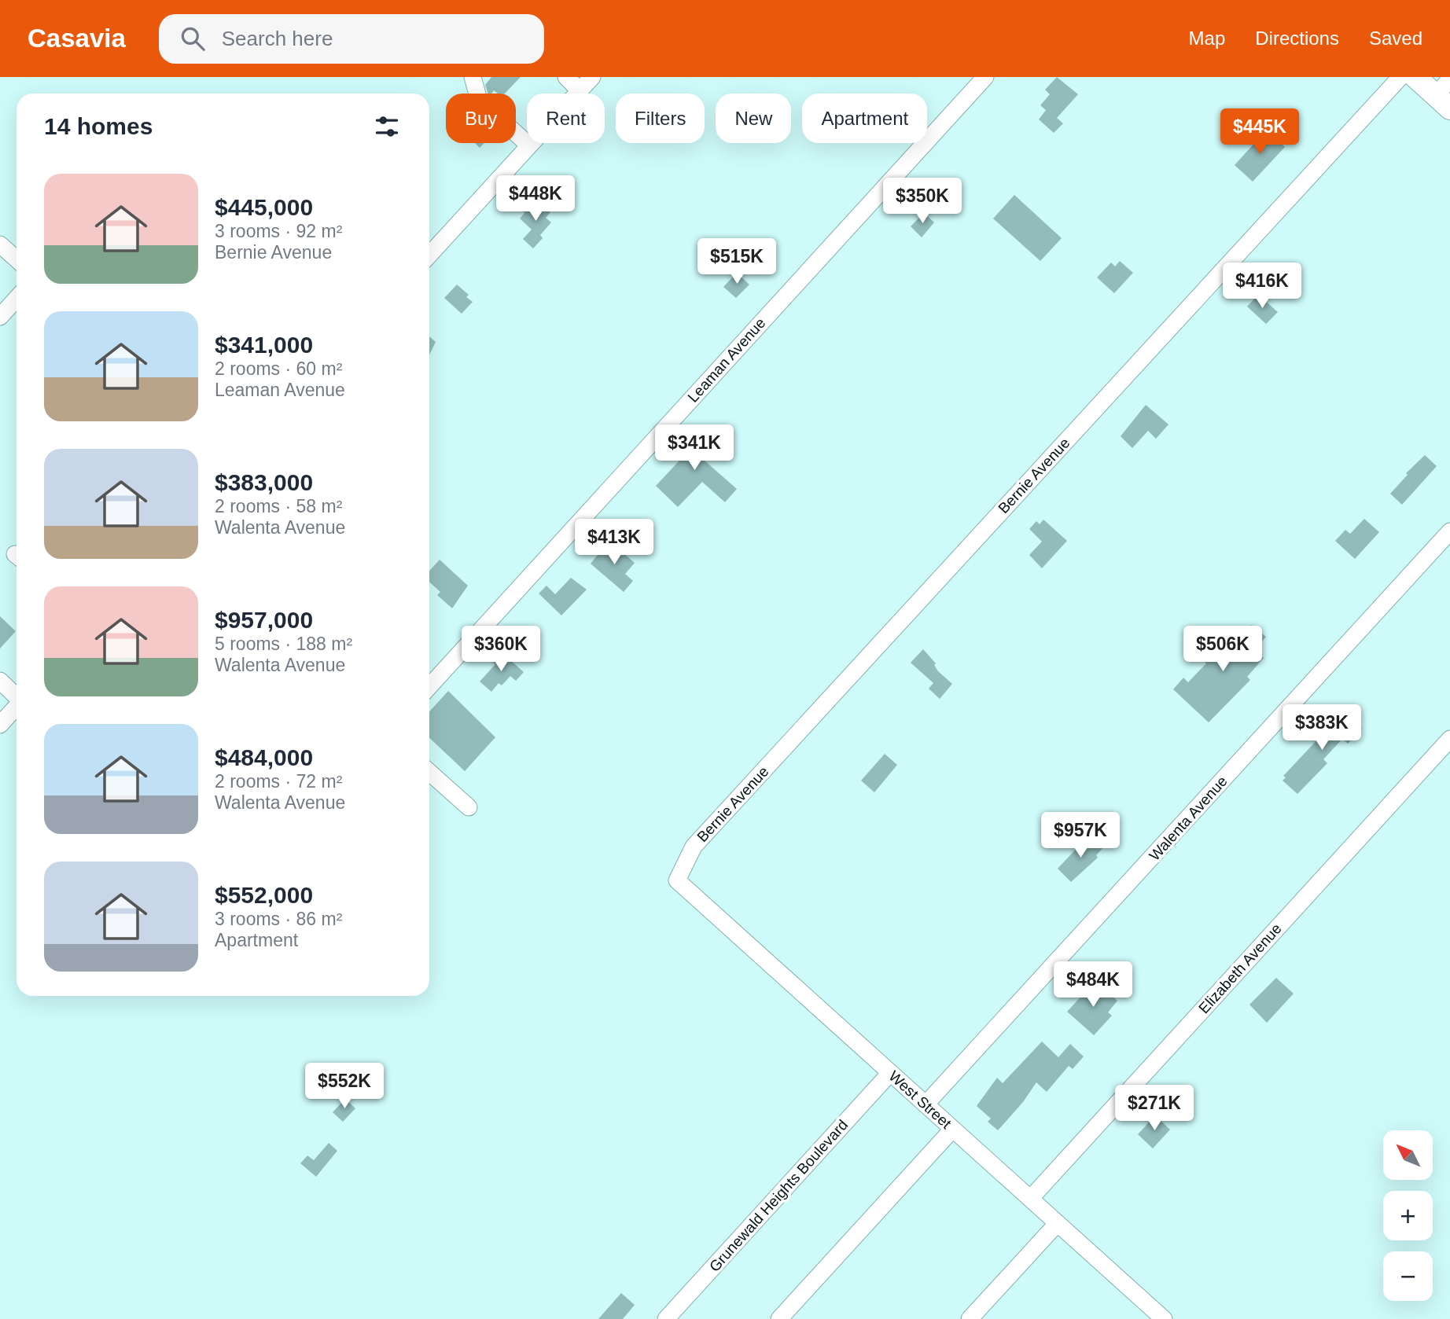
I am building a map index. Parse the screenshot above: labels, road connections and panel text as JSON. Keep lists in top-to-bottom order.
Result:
{
  "streets": {
    "street": [
      "Leaman Avenue",
      "Bernie Avenue",
      "Walenta Avenue",
      "Elizabeth Avenue",
      "West Street",
      "Grunewald Heights Boulevard"
    ]
  },
  "crossings": [
    ["Bernie Avenue", "West Street"],
    ["Walenta Avenue", "West Street"],
    ["Elizabeth Avenue", "West Street"],
    ["West Street", "Grunewald Heights Boulevard"]
  ],
  "north": "top left",
  "page": {
    "header": "Casavia",
    "search": "Search here",
    "nav": ["Map", "Directions", "Saved"],
    "chip": [
      "Buy",
      "Rent",
      "Filters",
      "New",
      "Apartment"
    ],
    "heading": "14 homes",
    "price": [
      "$445K",
      "$448K",
      "$350K",
      "$515K",
      "$416K",
      "$341K",
      "$413K",
      "$360K",
      "$506K",
      "$383K",
      "$957K",
      "$484K",
      "$552K",
      "$271K"
    ],
    "list": [
      {
        "name": "$445,000",
        "note": "3 rooms · 92 m² · Bernie Avenue"
      },
      {
        "name": "$341,000",
        "note": "2 rooms · 60 m² · Leaman Avenue"
      },
      {
        "name": "$383,000",
        "note": "2 rooms · 58 m² · Walenta Avenue"
      },
      {
        "name": "$957,000",
        "note": "5 rooms · 188 m² · Walenta Avenue"
      },
      {
        "name": "$484,000",
        "note": "2 rooms · 72 m² · Walenta Avenue"
      },
      {
        "name": "$552,000",
        "note": "3 rooms · 86 m² · Apartment"
      }
    ],
    "map_buttons": ["+", "−"]
  }
}
